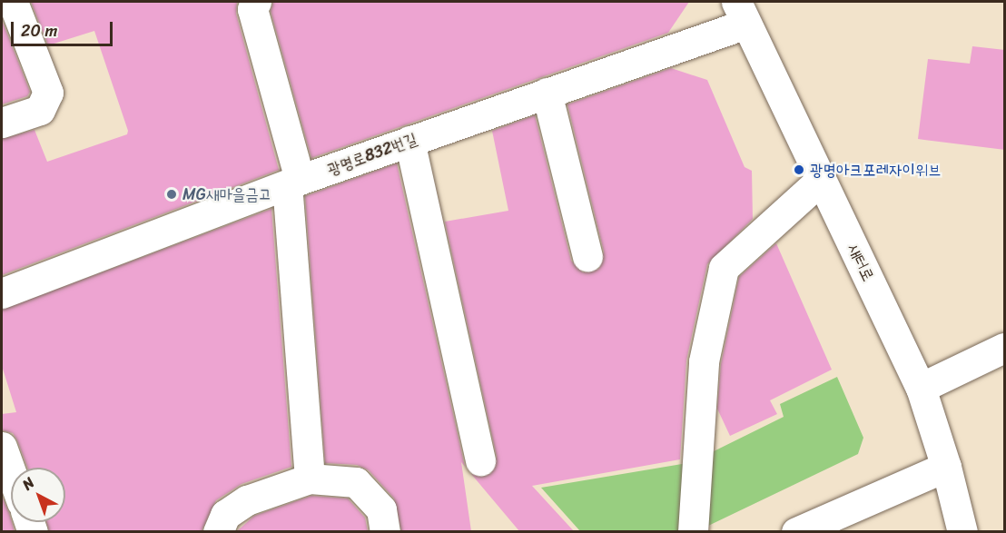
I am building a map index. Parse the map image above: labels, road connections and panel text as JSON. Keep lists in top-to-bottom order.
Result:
{
  "streets": {
    "street": ["광명로832번길", "새터로"]
  },
  "crossings": [
    ["광명로832번길", "새터로"]
  ],
  "places": ["광명아크포레자이위브", "MG새마을금고"],
  "scale_bar": "20 m",
  "north": "top left"
}
